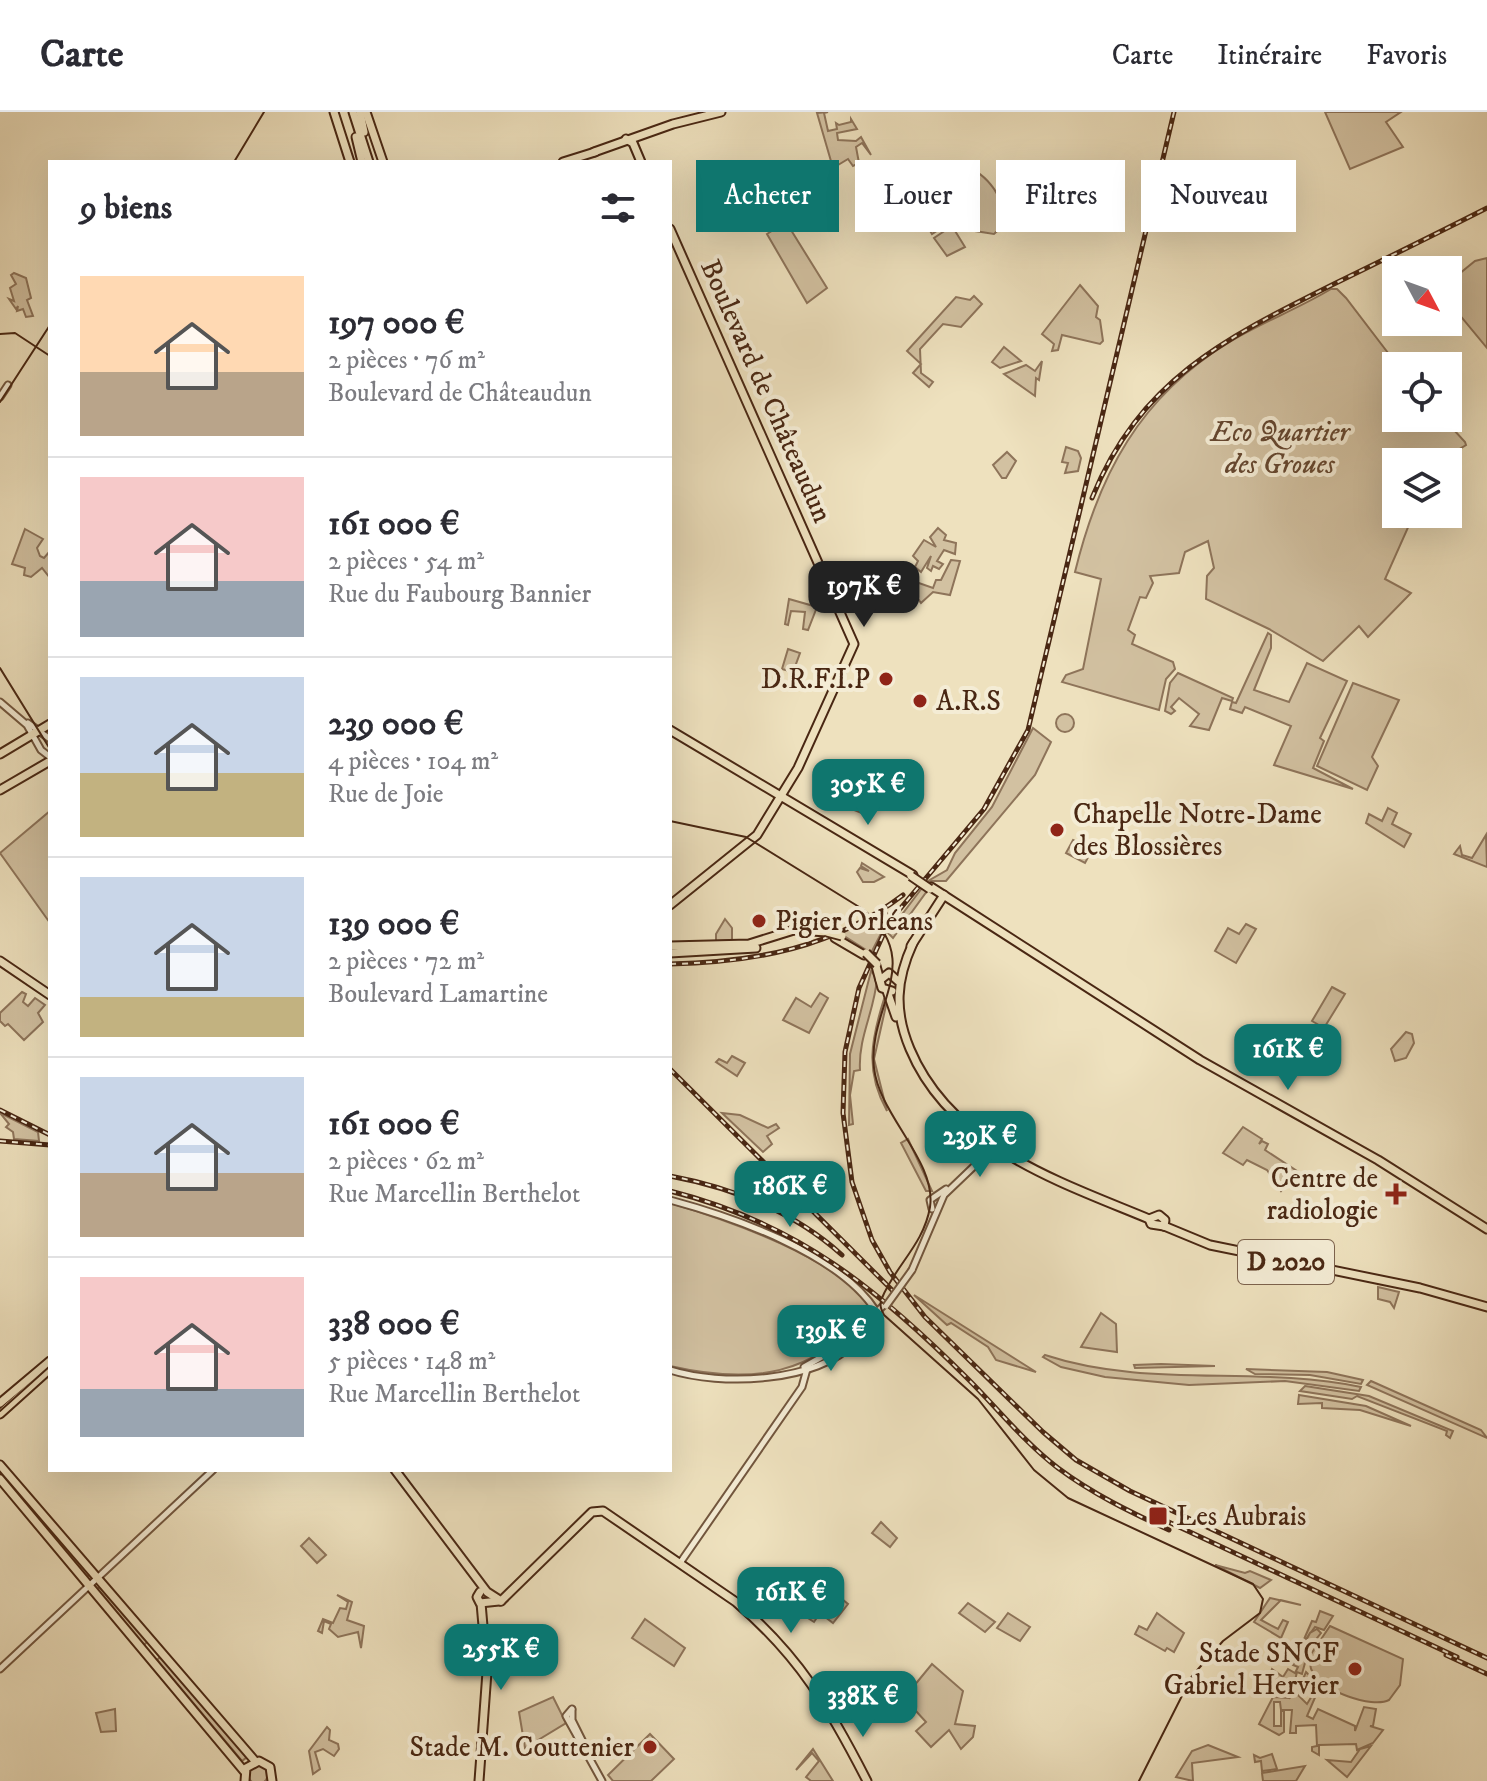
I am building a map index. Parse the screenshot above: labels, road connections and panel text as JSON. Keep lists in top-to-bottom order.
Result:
{
  "streets": {
    "main road": ["Boulevard de Châteaudun", "D 2020"]
  },
  "parks": ["Eco Quartier des Groues"],
  "places": {
    "other": [
      "D.R.F.I.P",
      "A.R.S",
      "Chapelle Notre-Dame des Blossières",
      "Pigier Orléans",
      "Stade SNCF Gabriel Hervier",
      "Stade M. Couttenier"
    ],
    "health": ["Centre de radiologie"],
    "transit": ["Les Aubrais"]
  },
  "north": "bottom right",
  "page": {
    "header": "Carte",
    "nav": ["Carte", "Itinéraire", "Favoris"],
    "chip": [
      "Acheter",
      "Louer",
      "Filtres",
      "Nouveau"
    ],
    "heading": "9 biens",
    "list": [
      {
        "name": "197 000 €",
        "note": "2 pièces · 76 m² · Boulevard de Châteaudun"
      },
      {
        "name": "161 000 €",
        "note": "2 pièces · 54 m² · Rue du Faubourg Bannier"
      },
      {
        "name": "239 000 €",
        "note": "4 pièces · 104 m² · Rue de Joie"
      },
      {
        "name": "139 000 €",
        "note": "2 pièces · 72 m² · Boulevard Lamartine"
      },
      {
        "name": "161 000 €",
        "note": "2 pièces · 62 m² · Rue Marcellin Berthelot"
      },
      {
        "name": "338 000 €",
        "note": "5 pièces · 148 m² · Rue Marcellin Berthelot"
      }
    ],
    "price": [
      "197K €",
      "305K €",
      "161K €",
      "239K €",
      "186K €",
      "139K €",
      "161K €",
      "255K €",
      "338K €"
    ]
  }
}
